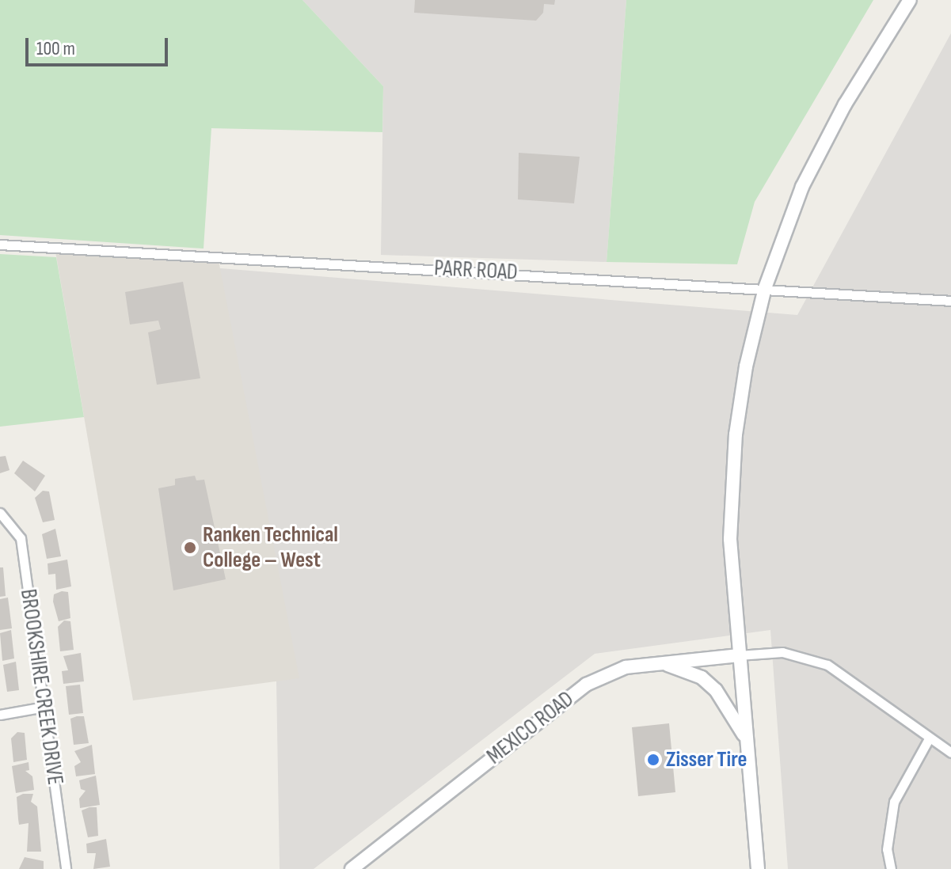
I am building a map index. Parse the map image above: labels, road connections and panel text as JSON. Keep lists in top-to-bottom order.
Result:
{
  "streets": {
    "main road": ["MEXICO ROAD"],
    "street": ["PARR ROAD", "BROOKSHIRE CREEK DRIVE"]
  },
  "places": ["Ranken Technical College – West", "Zisser Tire"],
  "scale_bar": "100 m"
}
